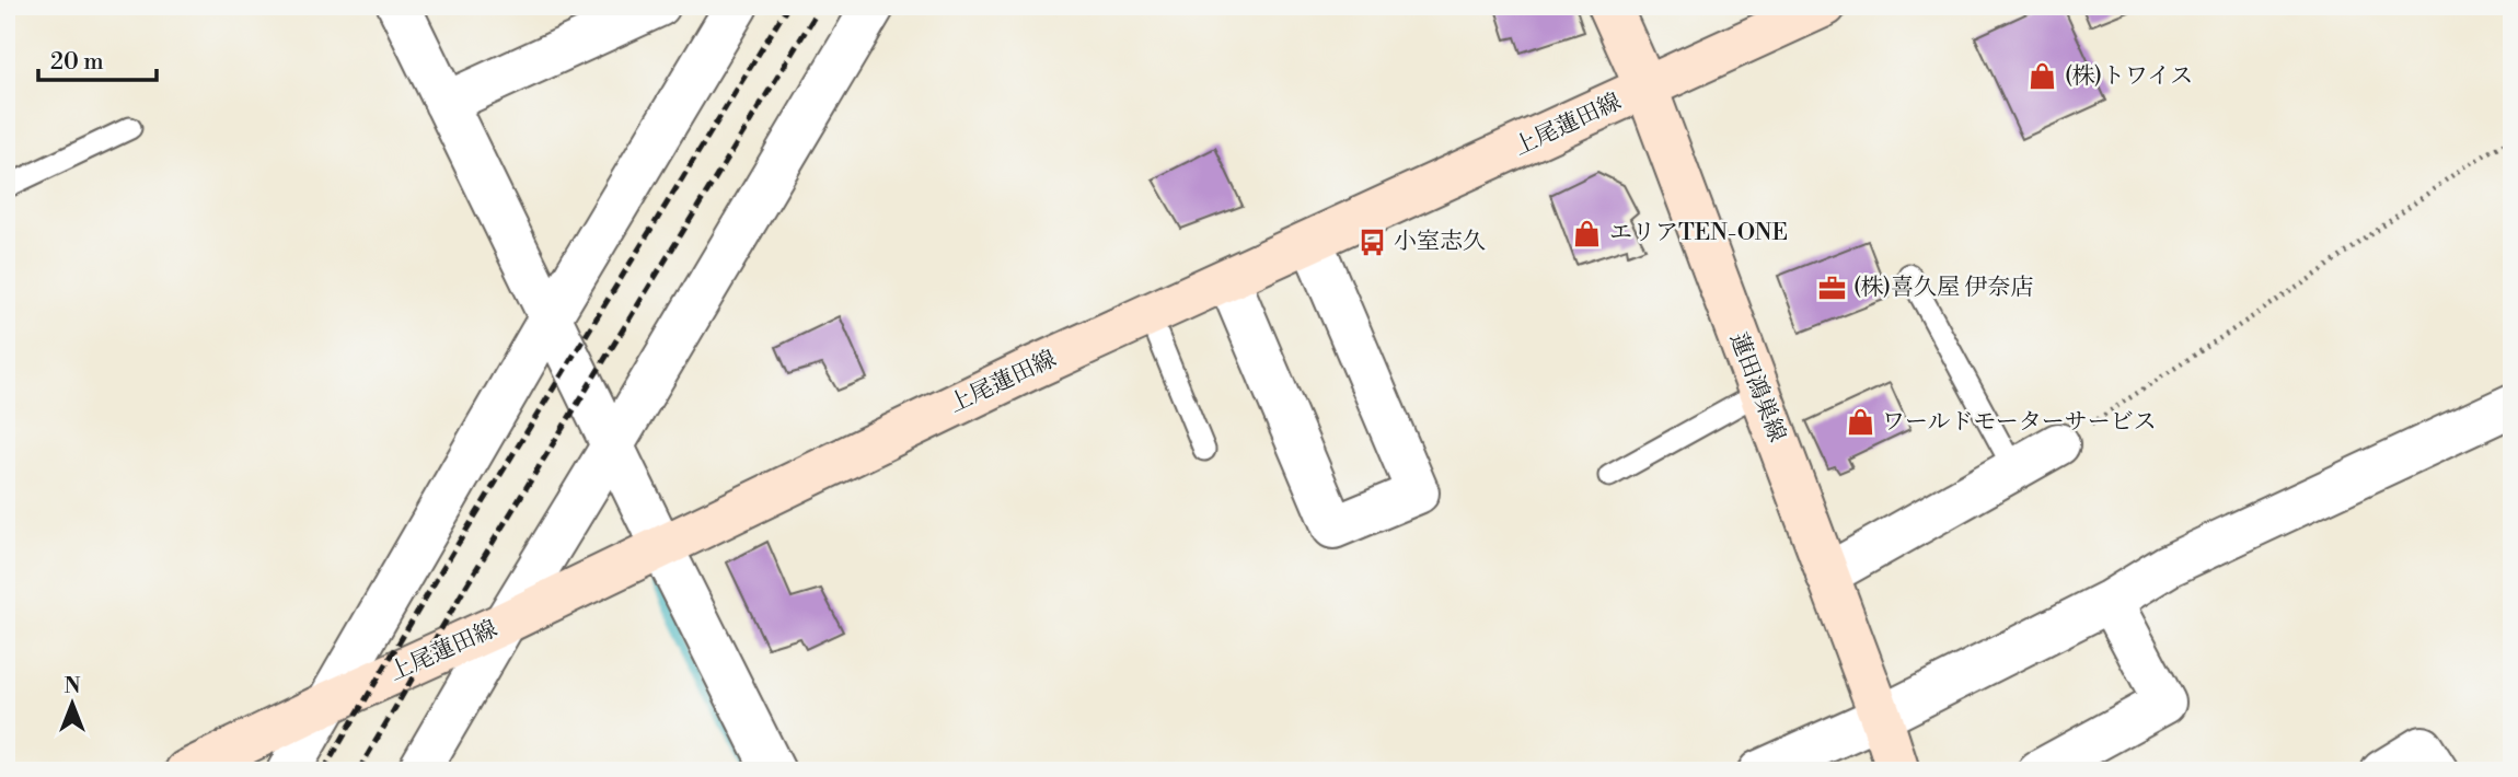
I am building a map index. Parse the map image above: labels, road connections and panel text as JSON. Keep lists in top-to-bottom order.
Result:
{
  "streets": {
    "main road": ["上尾蓮田線", "蓮田鴻巣線"]
  },
  "crossings": [
    ["上尾蓮田線", "蓮田鴻巣線"]
  ],
  "places": {
    "shop": ["(株)トワイス", "エリアTEN-ONE", "ワールドモーターサービス"],
    "bus stop": ["小室志久"],
    "office": ["(株)喜久屋 伊奈店"]
  },
  "scale_bar": "20 m",
  "north": "top"
}
